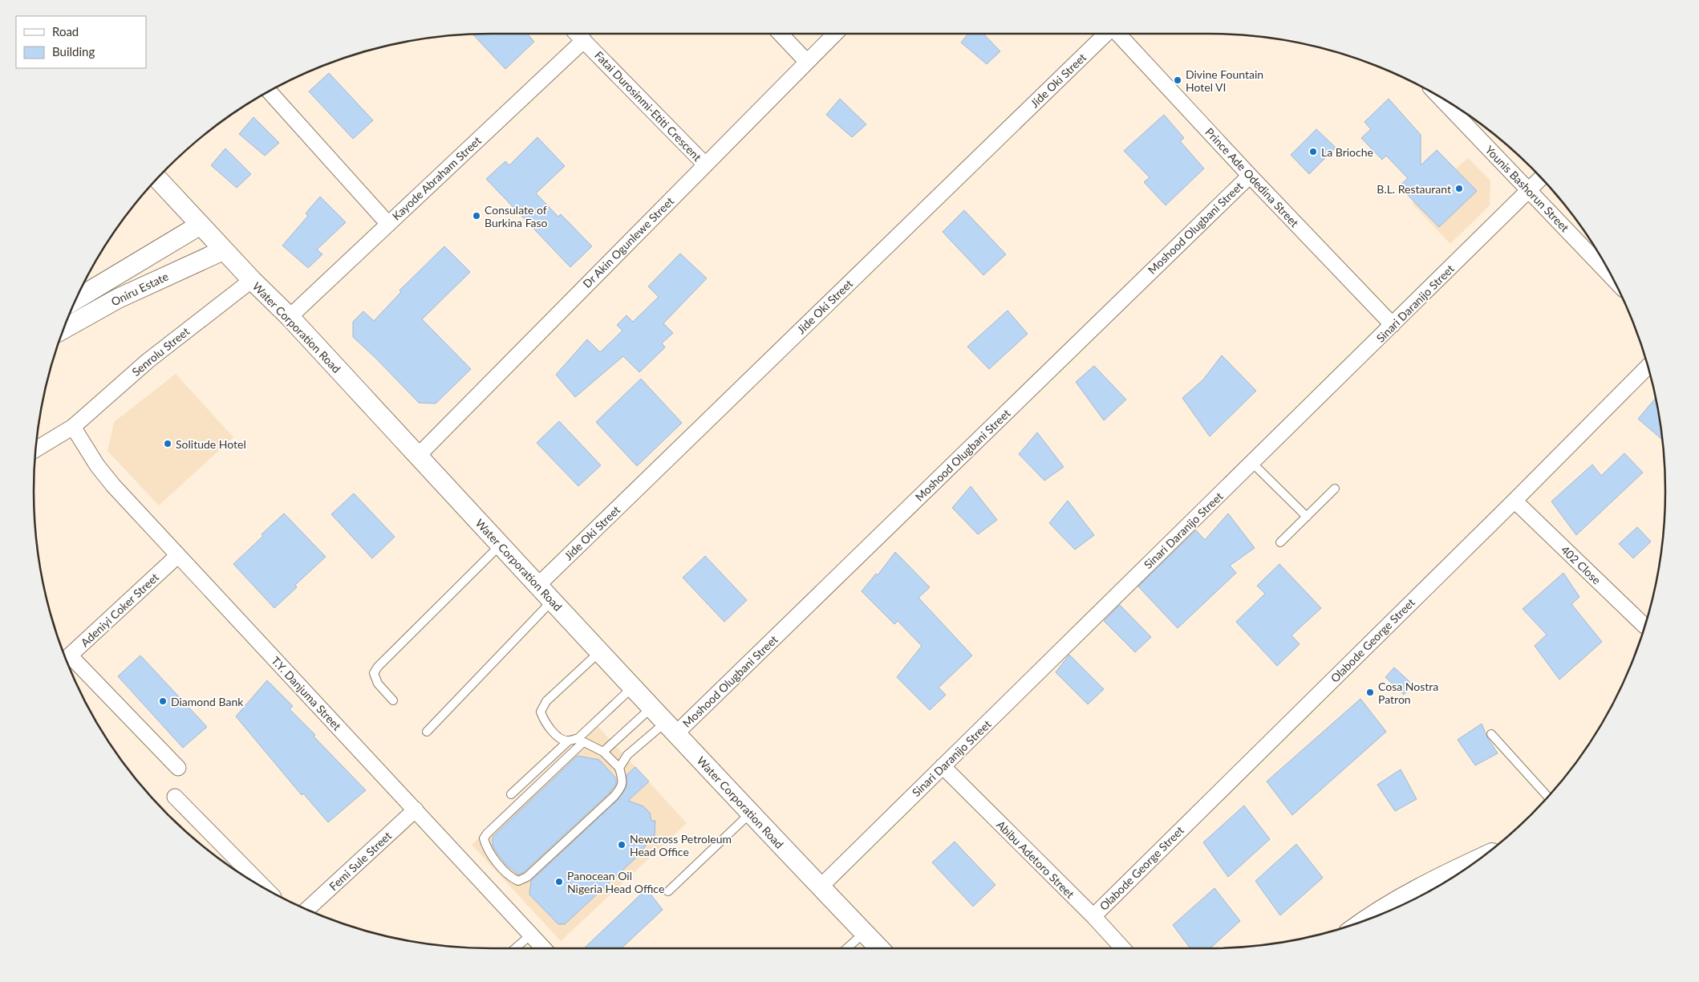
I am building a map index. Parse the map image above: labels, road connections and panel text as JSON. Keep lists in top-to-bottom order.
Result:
{
  "streets": {
    "street": [
      "Jide Oki Street",
      "Fatai Durosinmi-Etiti Crescent",
      "Prince Ade Odedina Street",
      "Kayode Abraham Street",
      "Younis Bashorun Street",
      "Moshood Olugbani Street",
      "Dr Akin Ogunlewe Street",
      "Oniru Estate",
      "Sinari Daranijo Street",
      "Water Corporation Road",
      "Senrolu Street",
      "402 Close",
      "Adeniyi Coker Street",
      "Olabode George Street",
      "T.Y. Danjuma Street",
      "Abibu Adetoro Street",
      "Femi Sule Street"
    ]
  },
  "crossings": [
    ["Jide Oki Street", "Water Corporation Road"],
    ["Fatai Durosinmi-Etiti Crescent", "Kayode Abraham Street"],
    ["Fatai Durosinmi-Etiti Crescent", "Dr Akin Ogunlewe Street"],
    ["Prince Ade Odedina Street", "Moshood Olugbani Street"],
    ["Prince Ade Odedina Street", "Sinari Daranijo Street"],
    ["Kayode Abraham Street", "Water Corporation Road"],
    ["Younis Bashorun Street", "Sinari Daranijo Street"],
    ["Moshood Olugbani Street", "Water Corporation Road"],
    ["Dr Akin Ogunlewe Street", "Water Corporation Road"],
    ["Oniru Estate", "Water Corporation Road"],
    ["Sinari Daranijo Street", "Water Corporation Road"],
    ["Sinari Daranijo Street", "Abibu Adetoro Street"],
    ["Water Corporation Road", "Senrolu Street"],
    ["Senrolu Street", "T.Y. Danjuma Street"],
    ["402 Close", "Olabode George Street"],
    ["Adeniyi Coker Street", "T.Y. Danjuma Street"],
    ["Olabode George Street", "Abibu Adetoro Street"],
    ["T.Y. Danjuma Street", "Femi Sule Street"]
  ],
  "places": [
    "Divine Fountain Hotel VI",
    "La Brioche",
    "B.L. Restaurant",
    "Consulate of Burkina Faso",
    "Solitude Hotel",
    "Cosa Nostra Patron",
    "Diamond Bank",
    "Newcross Petroleum Head Office",
    "Panocean Oil Nigeria Head Office"
  ],
  "legend": ["Road", "Building"]
}
